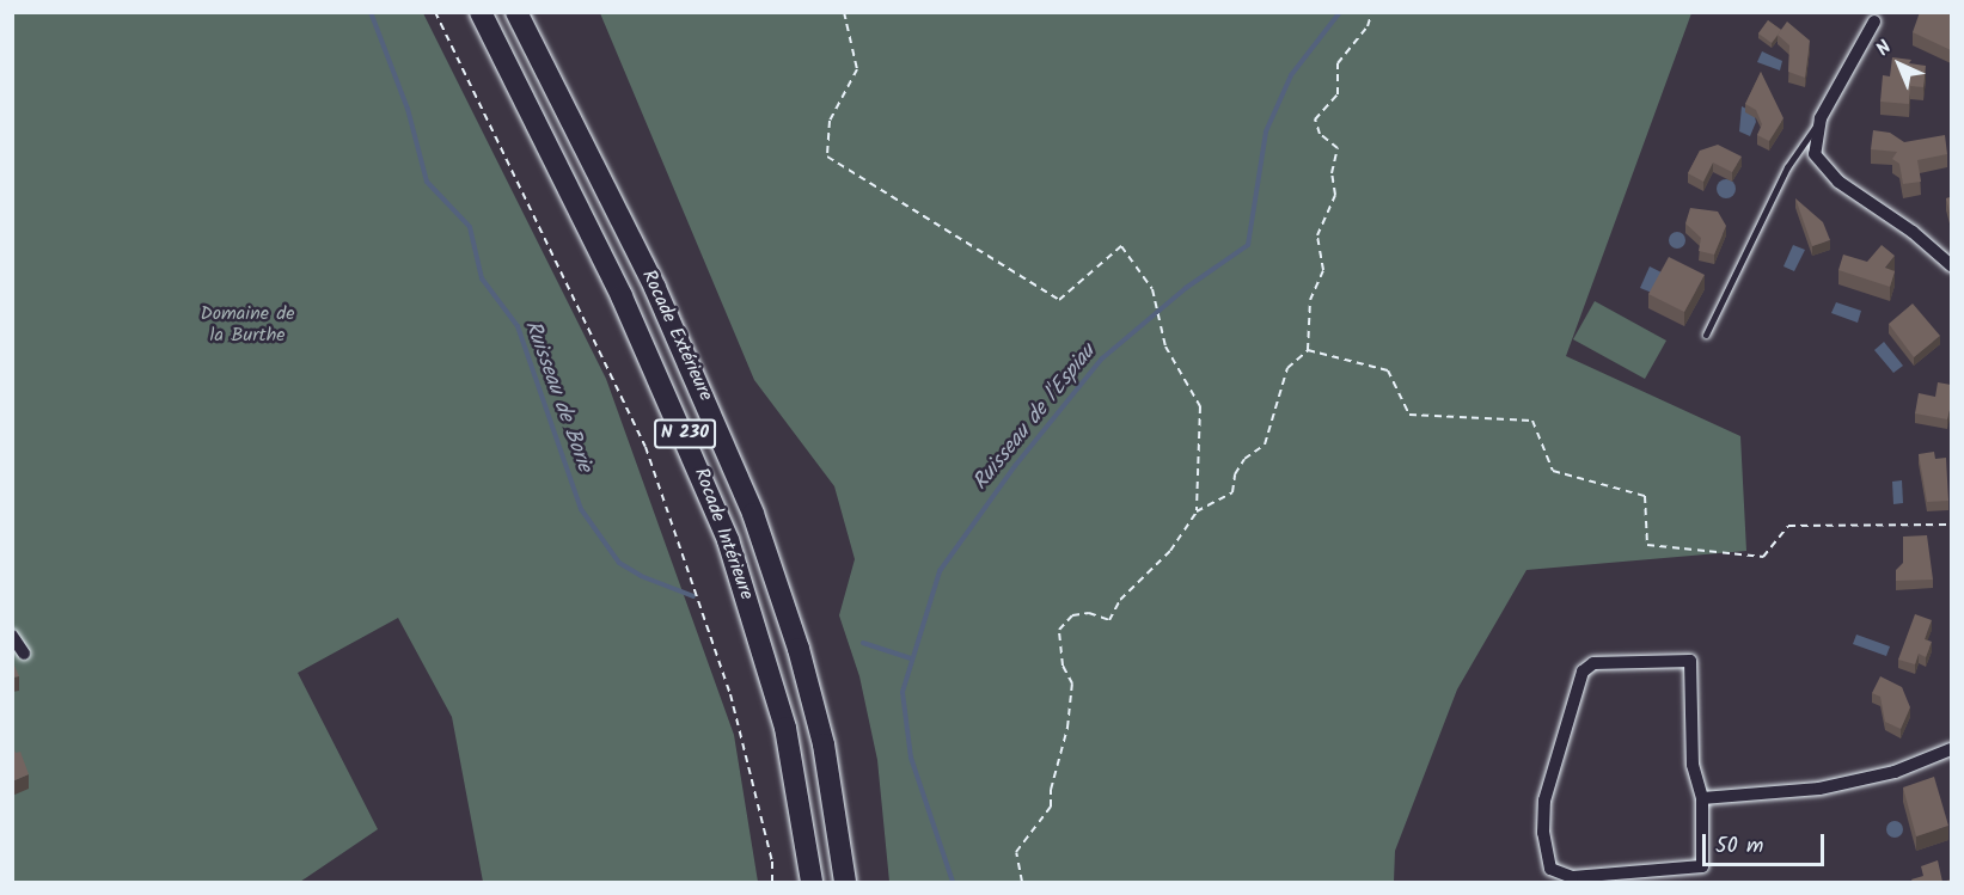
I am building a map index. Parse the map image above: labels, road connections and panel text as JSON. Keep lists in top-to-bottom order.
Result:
{
  "streets": {
    "highway": ["Rocade Extérieure", "N 230", "Rocade Intérieure"]
  },
  "water": ["Ruisseau de Borie", "Ruisseau de l'Espiau"],
  "parks": ["Domaine de la Burthe"],
  "scale_bar": "50 m",
  "north": "top left"
}
